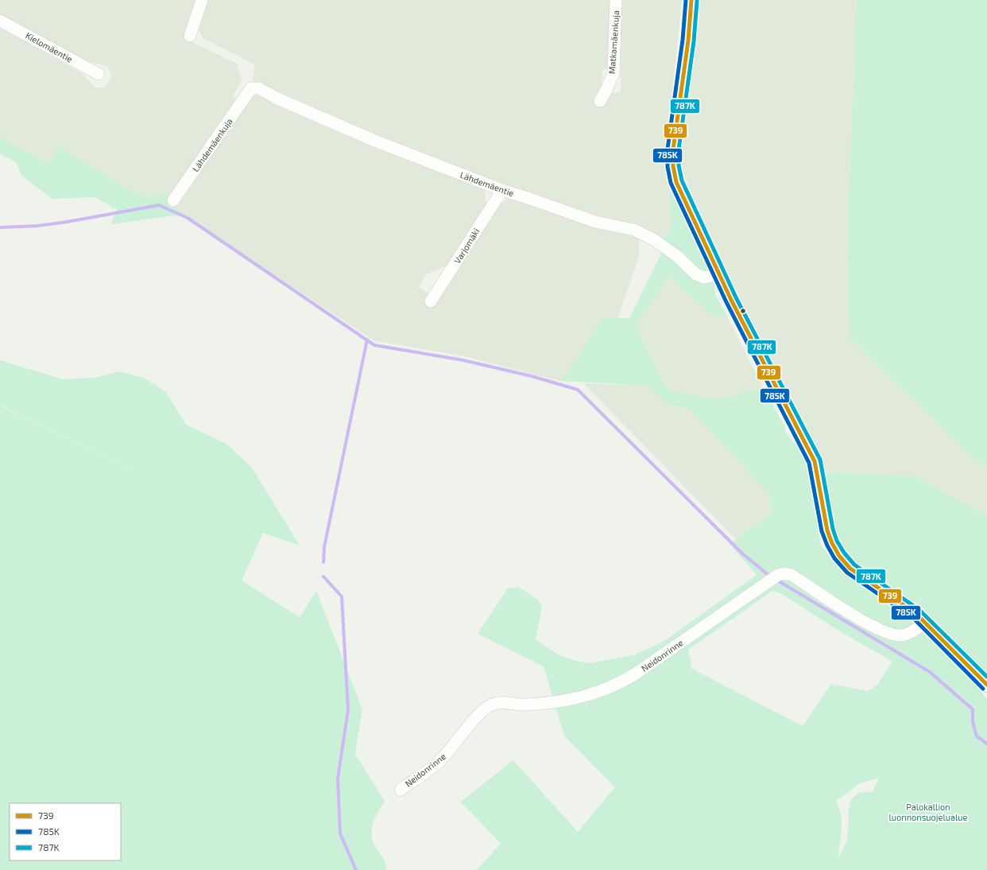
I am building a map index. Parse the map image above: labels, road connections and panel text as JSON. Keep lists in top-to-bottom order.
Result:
{
  "streets": {
    "street": [
      "Matkamäenkuja",
      "Kielomäentie",
      "Lähdemäenkuja",
      "Lähdemäentie",
      "Varjomäki",
      "Neidonrinne"
    ]
  },
  "crossings": [
    ["Lähdemäenkuja", "Lähdemäentie"],
    ["Lähdemäentie", "Varjomäki"]
  ],
  "parks": ["Palokallion luonnonsuojelualue"],
  "lines": ["transit line 739", "transit line 785K", "transit line 787K"],
  "legend": ["739", "785K", "787K"]
}
